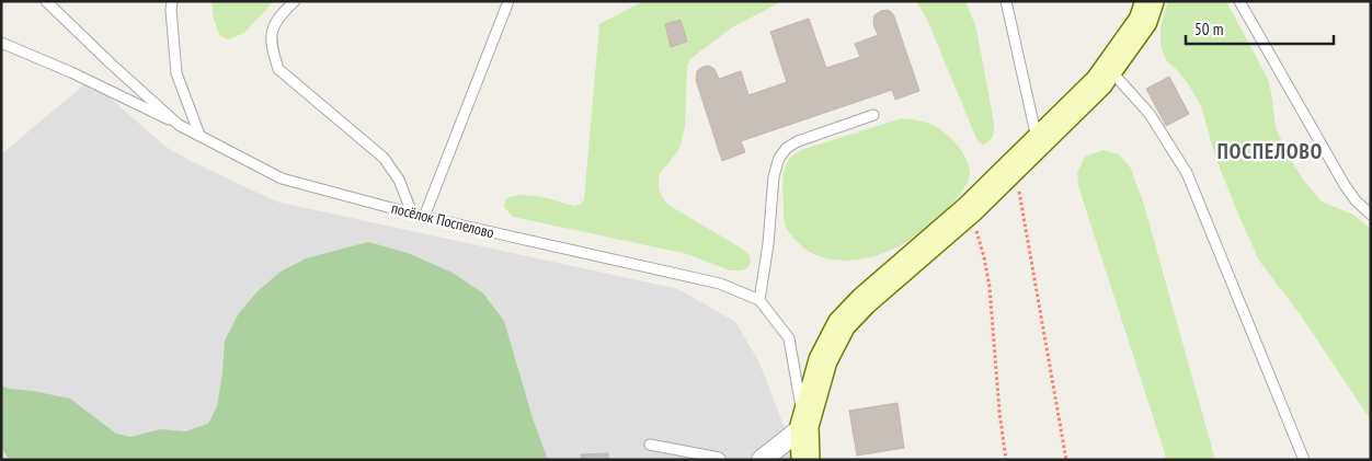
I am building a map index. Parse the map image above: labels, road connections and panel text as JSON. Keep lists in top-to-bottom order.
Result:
{
  "streets": {
    "lane": ["посёлок Поспелово"]
  },
  "districts": ["ПОСПЕЛОВО"],
  "scale_bar": "50 m"
}
